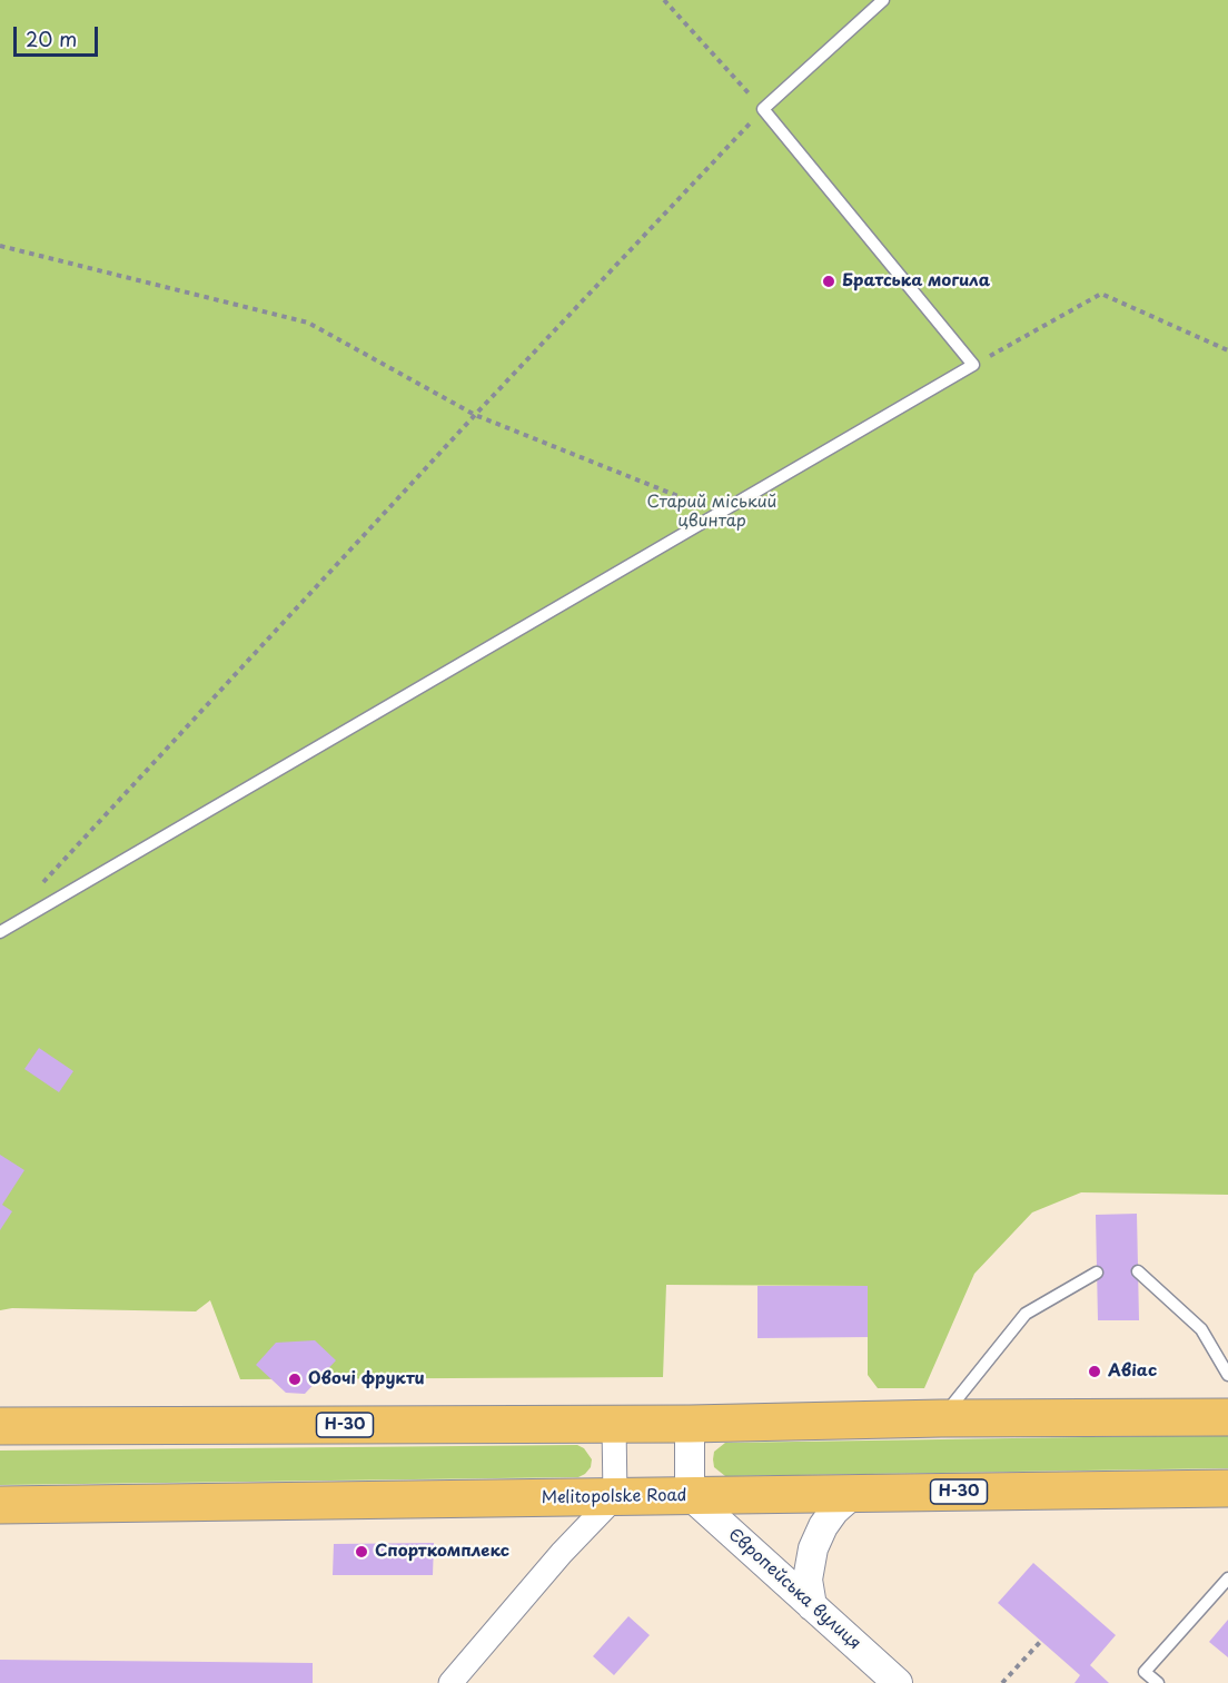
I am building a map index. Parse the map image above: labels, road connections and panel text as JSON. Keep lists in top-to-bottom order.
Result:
{
  "streets": {
    "main road": ["Н-30", "Melitopolske Road"],
    "street": ["Європейська вулиця"]
  },
  "crossings": [
    ["Melitopolske Road", "Європейська вулиця"]
  ],
  "parks": ["Старий міський цвинтар"],
  "places": [
    "Братська могила",
    "Авіас",
    "Овочі фрукти",
    "Спорткомплекс"
  ],
  "scale_bar": "20 m"
}
